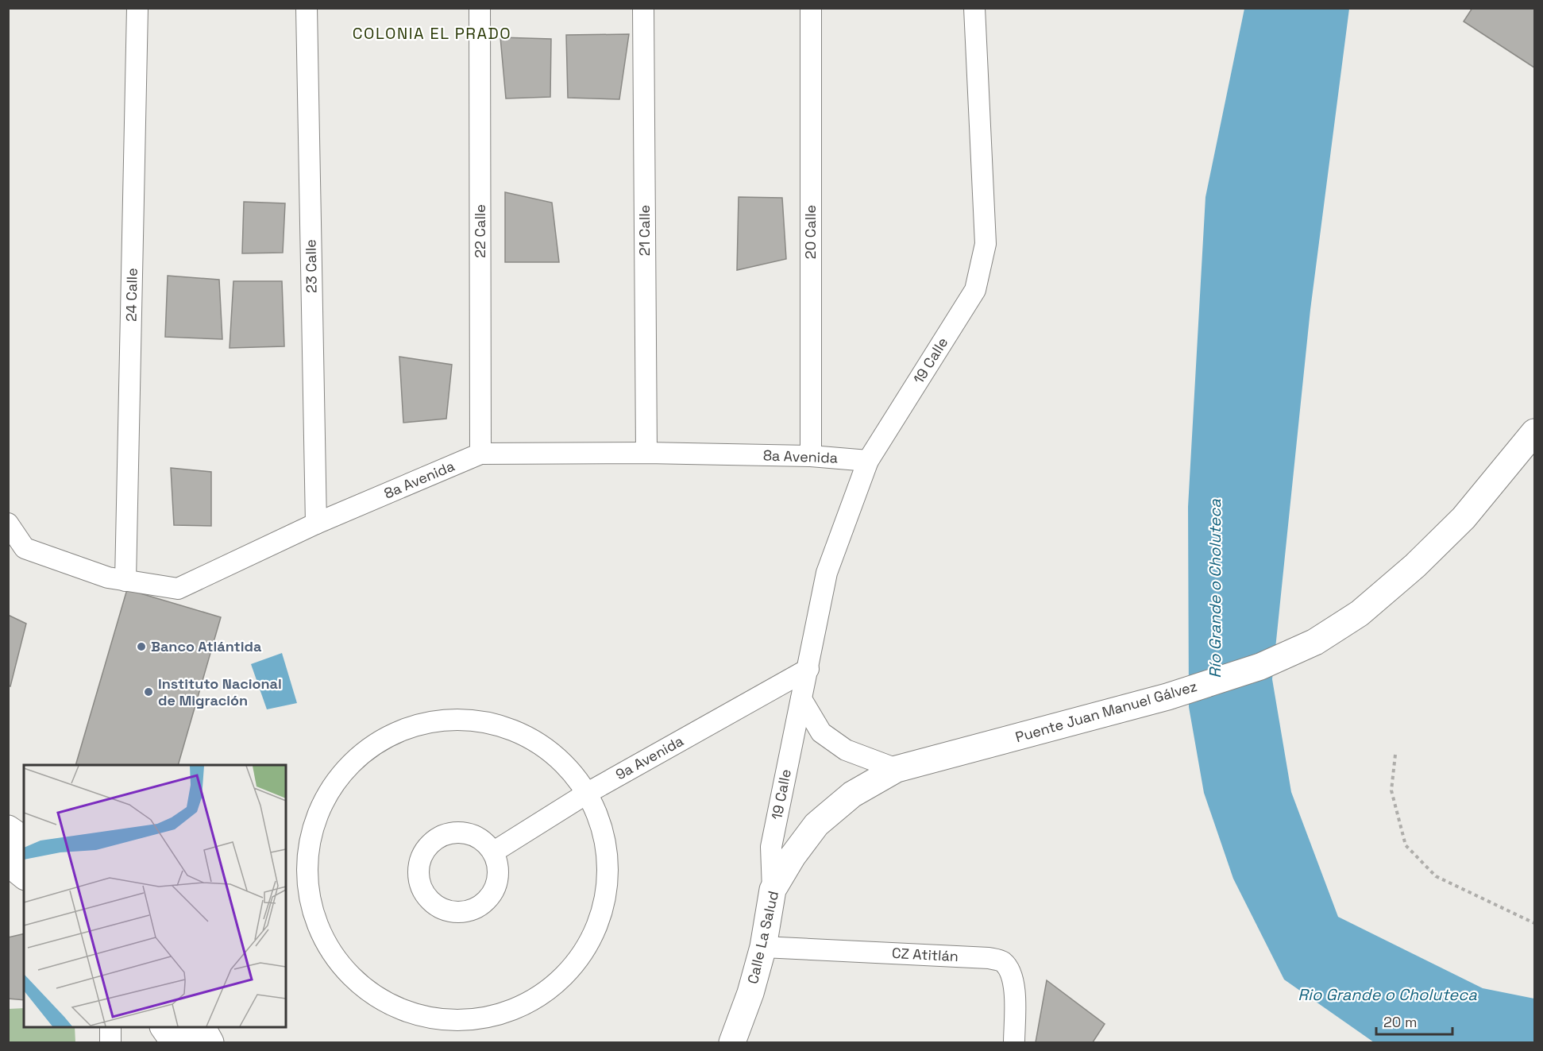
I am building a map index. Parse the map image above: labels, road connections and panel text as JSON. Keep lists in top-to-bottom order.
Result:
{
  "streets": {
    "main road": ["Puente Juan Manuel Gálvez", "Calle La Salud"],
    "street": [
      "21 Calle",
      "22 Calle",
      "20 Calle",
      "23 Calle",
      "24 Calle",
      "19 Calle",
      "8a Avenida",
      "9a Avenida",
      "CZ Atitlán"
    ]
  },
  "crossings": [
    ["21 Calle", "8a Avenida"],
    ["22 Calle", "8a Avenida"],
    ["20 Calle", "8a Avenida"],
    ["23 Calle", "8a Avenida"],
    ["24 Calle", "8a Avenida"],
    ["19 Calle", "8a Avenida"],
    ["19 Calle", "9a Avenida"],
    ["19 Calle", "Calle La Salud"],
    ["Puente Juan Manuel Gálvez", "Calle La Salud"],
    ["Calle La Salud", "CZ Atitlán"]
  ],
  "districts": ["COLONIA EL PRADO"],
  "water": ["Río Grande o Choluteca", "Rio Grande o Choluteca"],
  "places": ["Banco Atlántida", "Instituto Nacional de Migración"],
  "scale_bar": "20 m"
}
